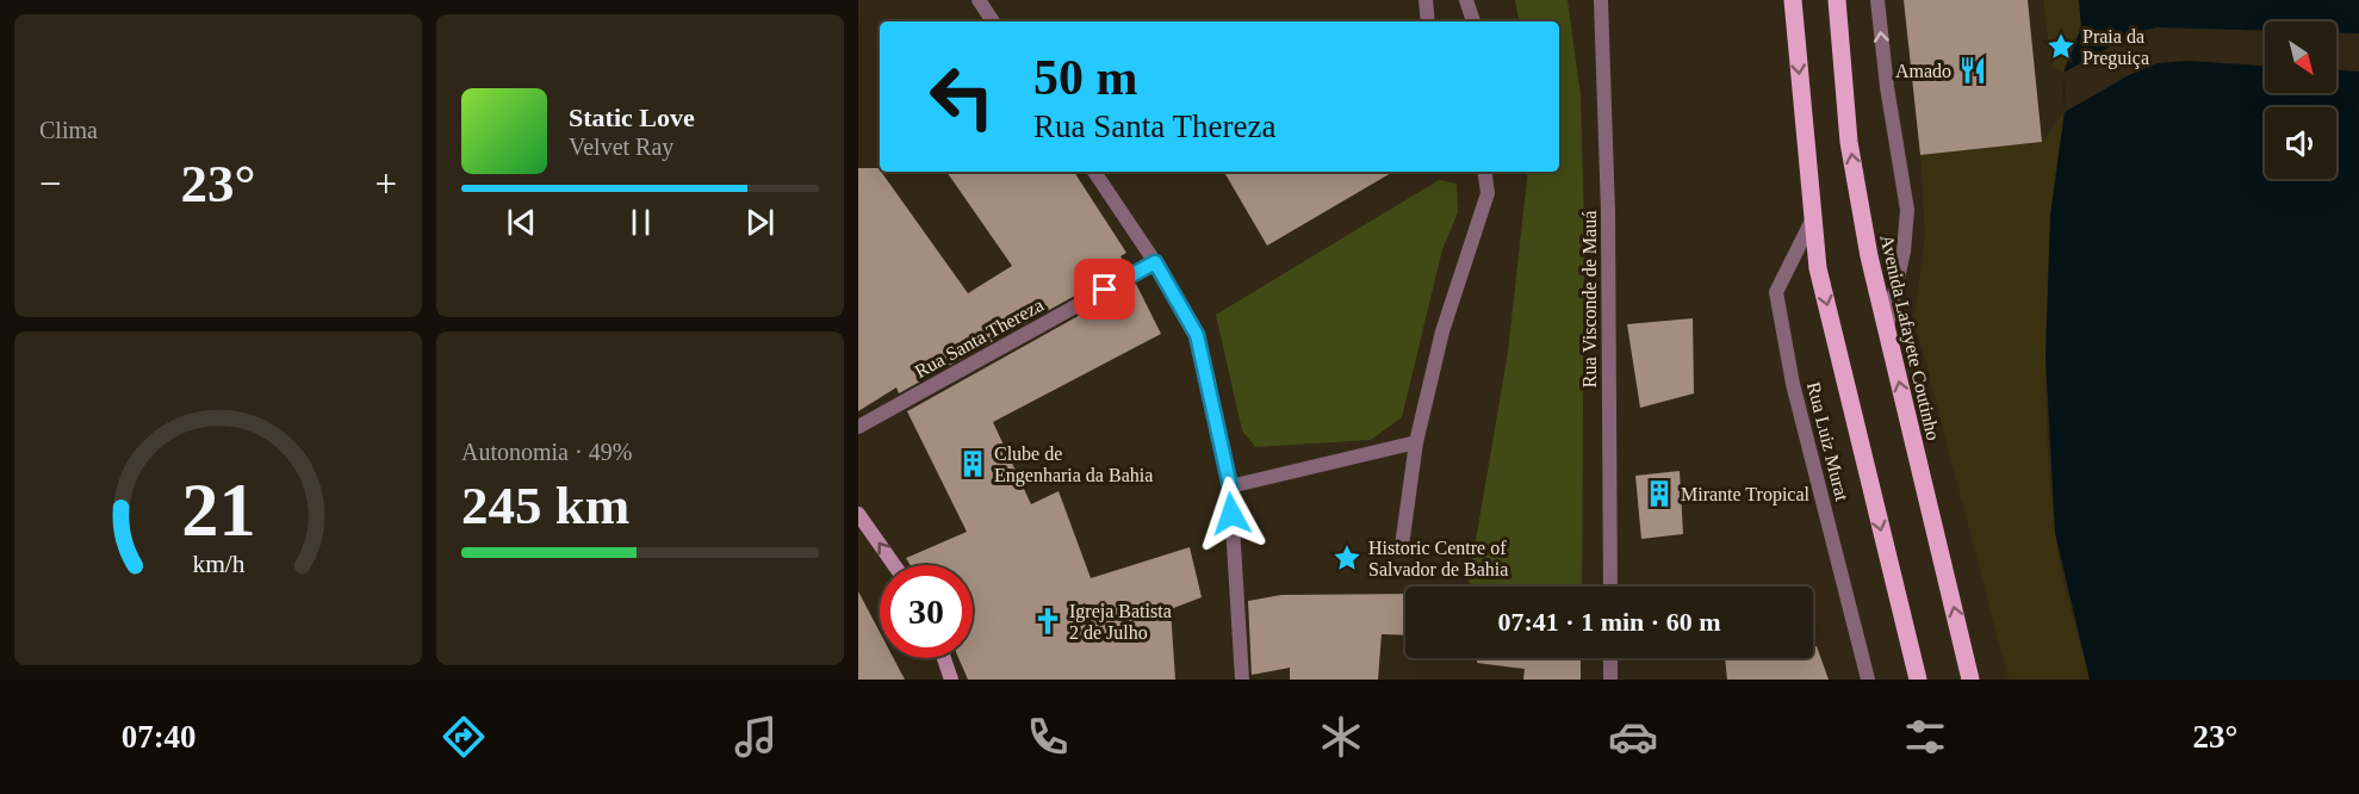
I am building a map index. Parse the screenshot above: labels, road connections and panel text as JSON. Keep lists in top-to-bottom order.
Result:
{
  "streets": {
    "main road": ["Avenida Lafayete Coutinho"],
    "street": ["Rua Visconde de Mauá", "Rua Santa Thereza", "Rua Luiz Murat"]
  },
  "places": {
    "place": ["Praia da Preguiça", "Historic Centre of Salvador de Bahia"],
    "restaurant": ["Amado"],
    "building": ["Clube de Engenharia da Bahia", "Mirante Tropical"],
    "church": ["Igreja Batista 2 de Julho"]
  },
  "north": "bottom right",
  "page": {
    "tile": [
      "Clima",
      ["Autonomia · 49%", "245 km"]
    ],
    "turn": ["50 m", "Rua Santa Thereza"],
    "song": ["Static Love", "Velvet Ray"],
    "heat": ["−", "23°", "+"],
    "limit": "30",
    "trip": "07:41 · 1 min · 60 m",
    "tabs": ["07:40", "23°"],
    "gauge": ["21", "km/h"]
  }
}
